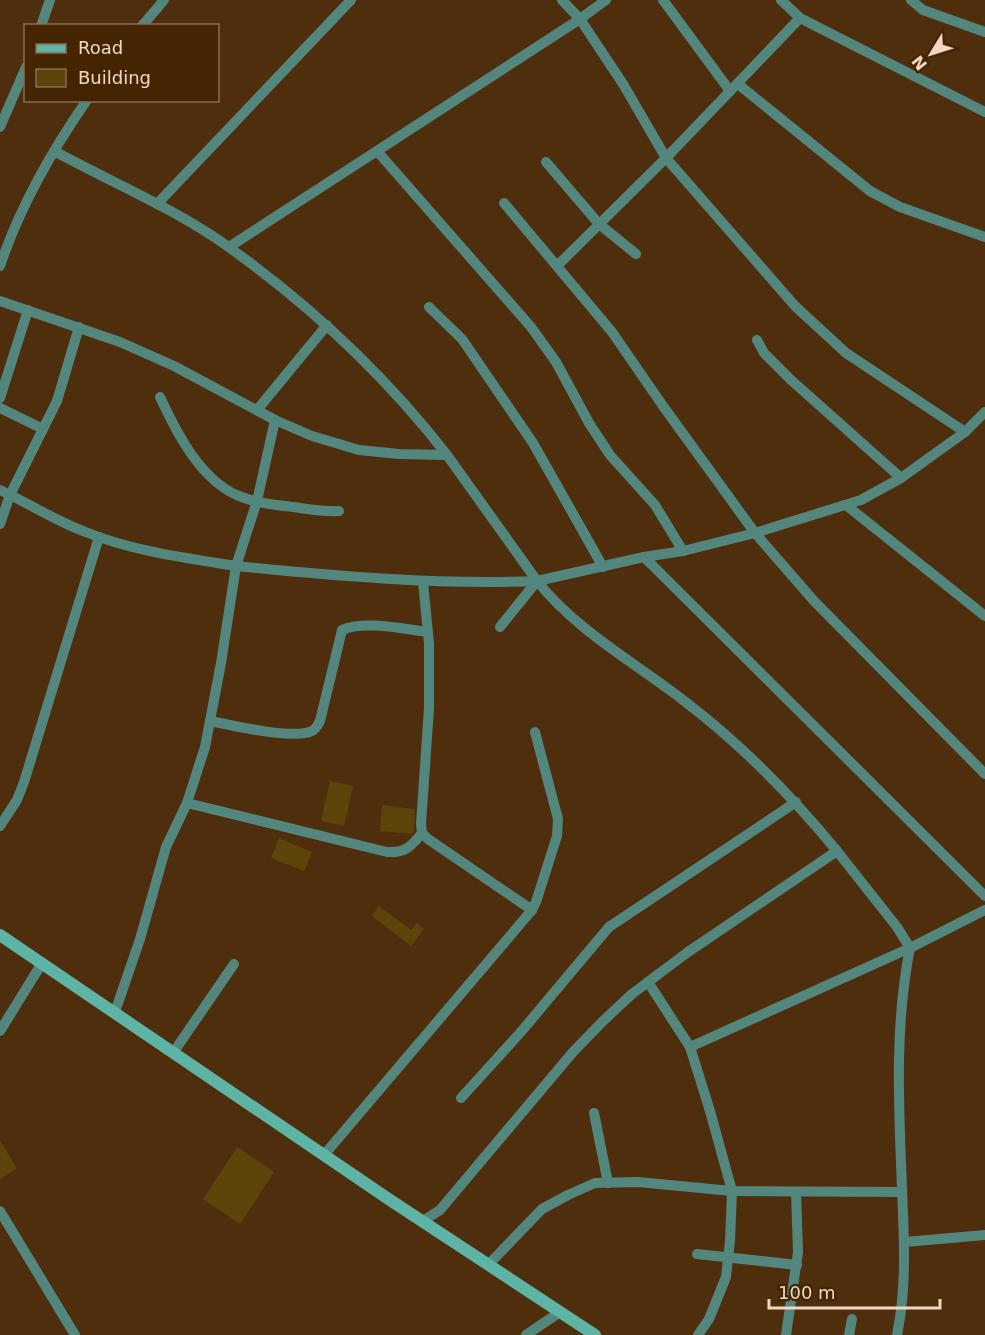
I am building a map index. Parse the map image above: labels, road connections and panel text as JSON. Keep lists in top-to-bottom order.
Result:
{
  "legend": ["Road", "Building"],
  "scale_bar": "100 m",
  "north": "bottom left"
}
